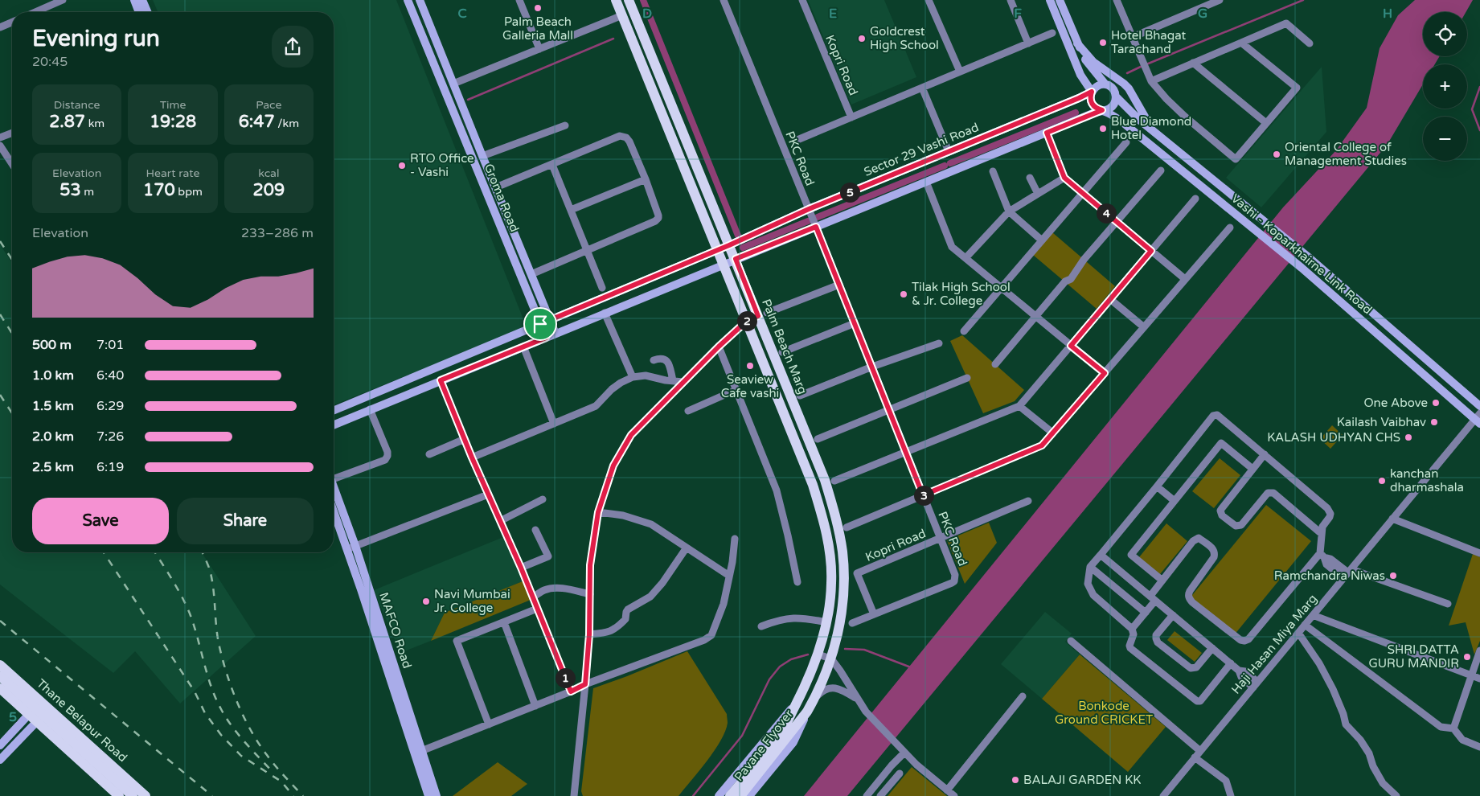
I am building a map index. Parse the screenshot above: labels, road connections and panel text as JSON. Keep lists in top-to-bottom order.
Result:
{
  "streets": {
    "main road": [
      "Sector 29 Vashi Road",
      "Groma Road",
      "Vashi - Koparkhairne Link Road",
      "Palm Beach Marg",
      "MAFCO Road",
      "Thane Belapur Road",
      "Pavane Flyover"
    ],
    "street": ["Kopri Road", "PKC Road", "Haji Hasan Miya Marg"]
  },
  "crossings": [
    ["Kopri Road", "PKC Road"],
    ["Sector 29 Vashi Road", "PKC Road"],
    ["Sector 29 Vashi Road", "Groma Road"],
    ["Sector 29 Vashi Road", "Vashi - Koparkhairne Link Road"],
    ["Sector 29 Vashi Road", "Palm Beach Marg"],
    ["Vashi - Koparkhairne Link Road", "Haji Hasan Miya Marg"],
    ["Palm Beach Marg", "Pavane Flyover"]
  ],
  "parks": ["Bonkode Ground CRICKET"],
  "places": [
    "Palm Beach Galleria Mall",
    "Goldcrest High School",
    "Hotel Bhagat Tarachand",
    "Blue Diamond Hotel",
    "Oriental College of Management Studies",
    "RTO Office - Vashi",
    "Tilak High School & Jr. College",
    "Seaview Cafe vashi",
    "One Above",
    "Kailash Vaibhav",
    "KALASH UDHYAN CHS",
    "kanchan dharmashala",
    "Ramchandra Niwas",
    "Navi Mumbai Jr. College",
    "SHRI DATTA GURU MANDIR",
    "BALAJI GARDEN KK"
  ],
  "page": {
    "map_buttons": ["+", "−"],
    "heading": ["Evening run", "20:45"],
    "stats": [
      ["Distance", "2.87 km"],
      ["Time", "19:28"],
      ["Pace", "6:47 /km"],
      ["Elevation", "53 m"],
      ["Heart rate", "170 bpm"],
      ["kcal", "209"]
    ],
    "pins": [
      "5",
      "4",
      "2",
      "3",
      "1"
    ],
    "chart": ["Elevation", "233–286 m"],
    "list": [
      {
        "name": "500 m",
        "note": "7:01"
      },
      {
        "name": "1.0 km",
        "note": "6:40"
      },
      {
        "name": "1.5 km",
        "note": "6:29"
      },
      {
        "name": "2.0 km",
        "note": "7:26"
      },
      {
        "name": "2.5 km",
        "note": "6:19"
      }
    ],
    "buttons": ["Save", "Share"]
  },
  "grid": {
    "columns": [
      "C",
      "D",
      "E",
      "F",
      "G",
      "H"
    ],
    "rows": ["5"]
  }
}
